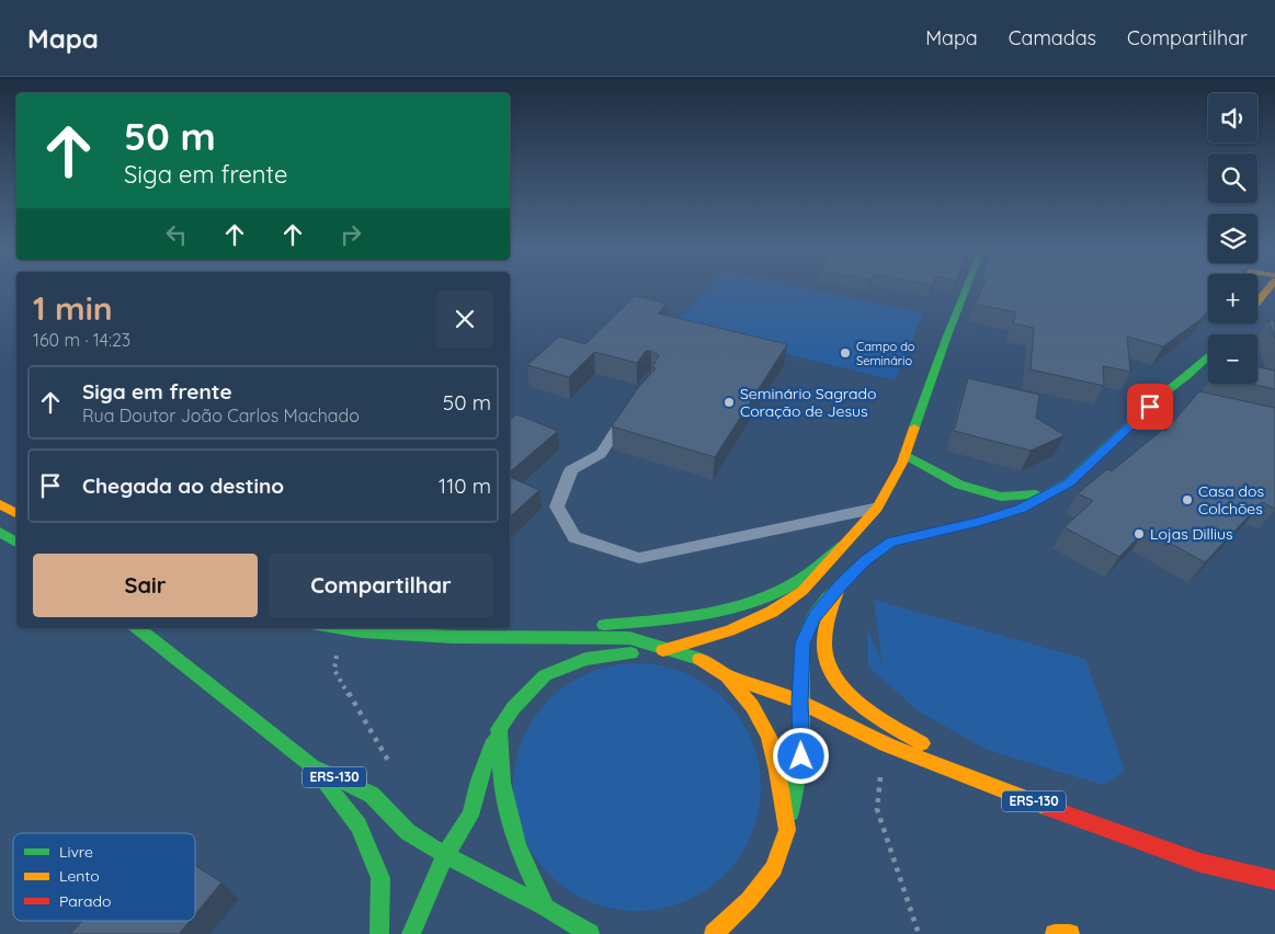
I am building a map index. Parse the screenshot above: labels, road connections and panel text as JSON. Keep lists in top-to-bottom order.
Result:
{
  "streets": {
    "main road": ["ERS-130"]
  },
  "places": [
    "Campo do Seminário",
    "Seminário Sagrado Coração de Jesus",
    "Casa dos Colchões",
    "Lojas Dillius"
  ],
  "legend": ["Livre", "Lento", "Parado"],
  "page": {
    "header": "Mapa",
    "nav": ["Mapa", "Camadas", "Compartilhar"],
    "map_buttons": ["+", "−"],
    "turn": ["50 m", "Siga em frente"],
    "heading": ["1 min", "160 m · 14:23"],
    "list": [
      {
        "name": "Siga em frente",
        "note": "Rua Doutor João Carlos Machado",
        "value": "50 m"
      },
      {
        "name": "Chegada ao destino",
        "value": "110 m"
      }
    ],
    "buttons": ["Sair", "Compartilhar"]
  }
}
